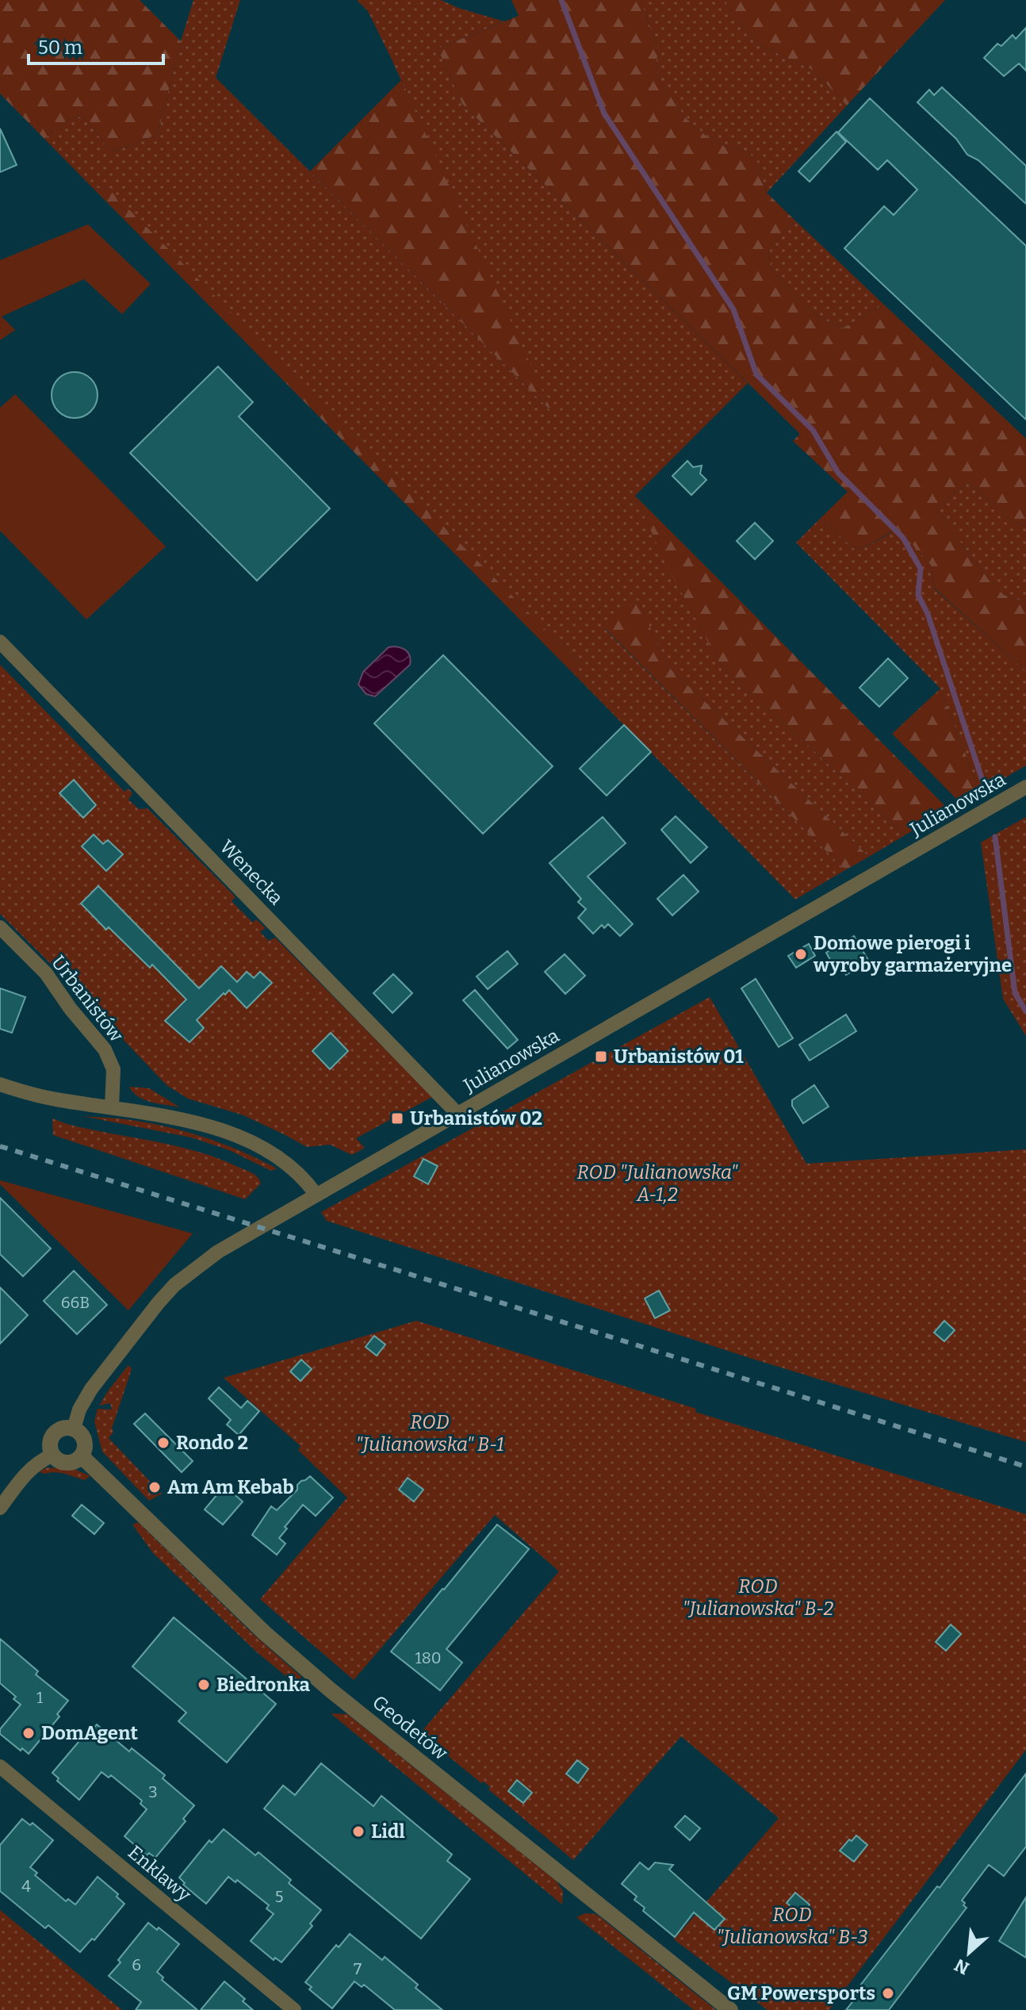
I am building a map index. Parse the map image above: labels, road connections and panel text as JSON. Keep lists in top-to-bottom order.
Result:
{
  "streets": {
    "street": [
      "Julianowska",
      "Wenecka",
      "Urbanistów",
      "Geodetów",
      "Enklawy"
    ]
  },
  "crossings": [
    ["Julianowska", "Wenecka"],
    ["Julianowska", "Geodetów"]
  ],
  "parks": [
    "ROD \"Julianowska\" A-1,2",
    "ROD \"Julianowska\" B-1",
    "ROD \"Julianowska\" B-2",
    "ROD \"Julianowska\" B-3"
  ],
  "places": {
    "other": [
      "Domowe pierogi i wyroby garmażeryjne",
      "Rondo 2",
      "Am Am Kebab",
      "Biedronka",
      "DomAgent",
      "Lidl",
      "GM Powersports"
    ],
    "transit": ["Urbanistów 01", "Urbanistów 02"]
  },
  "house_numbers": [
    "66B",
    "180",
    "1",
    "3",
    "4",
    "5",
    "6",
    "7"
  ],
  "scale_bar": "50 m",
  "north": "bottom left"
}
